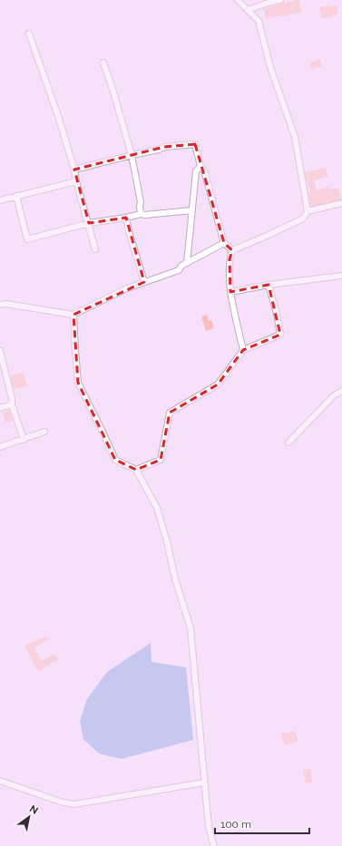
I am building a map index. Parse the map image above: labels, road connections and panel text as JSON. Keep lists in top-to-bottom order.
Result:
{
  "scale_bar": "100 m",
  "north": "top right"
}
